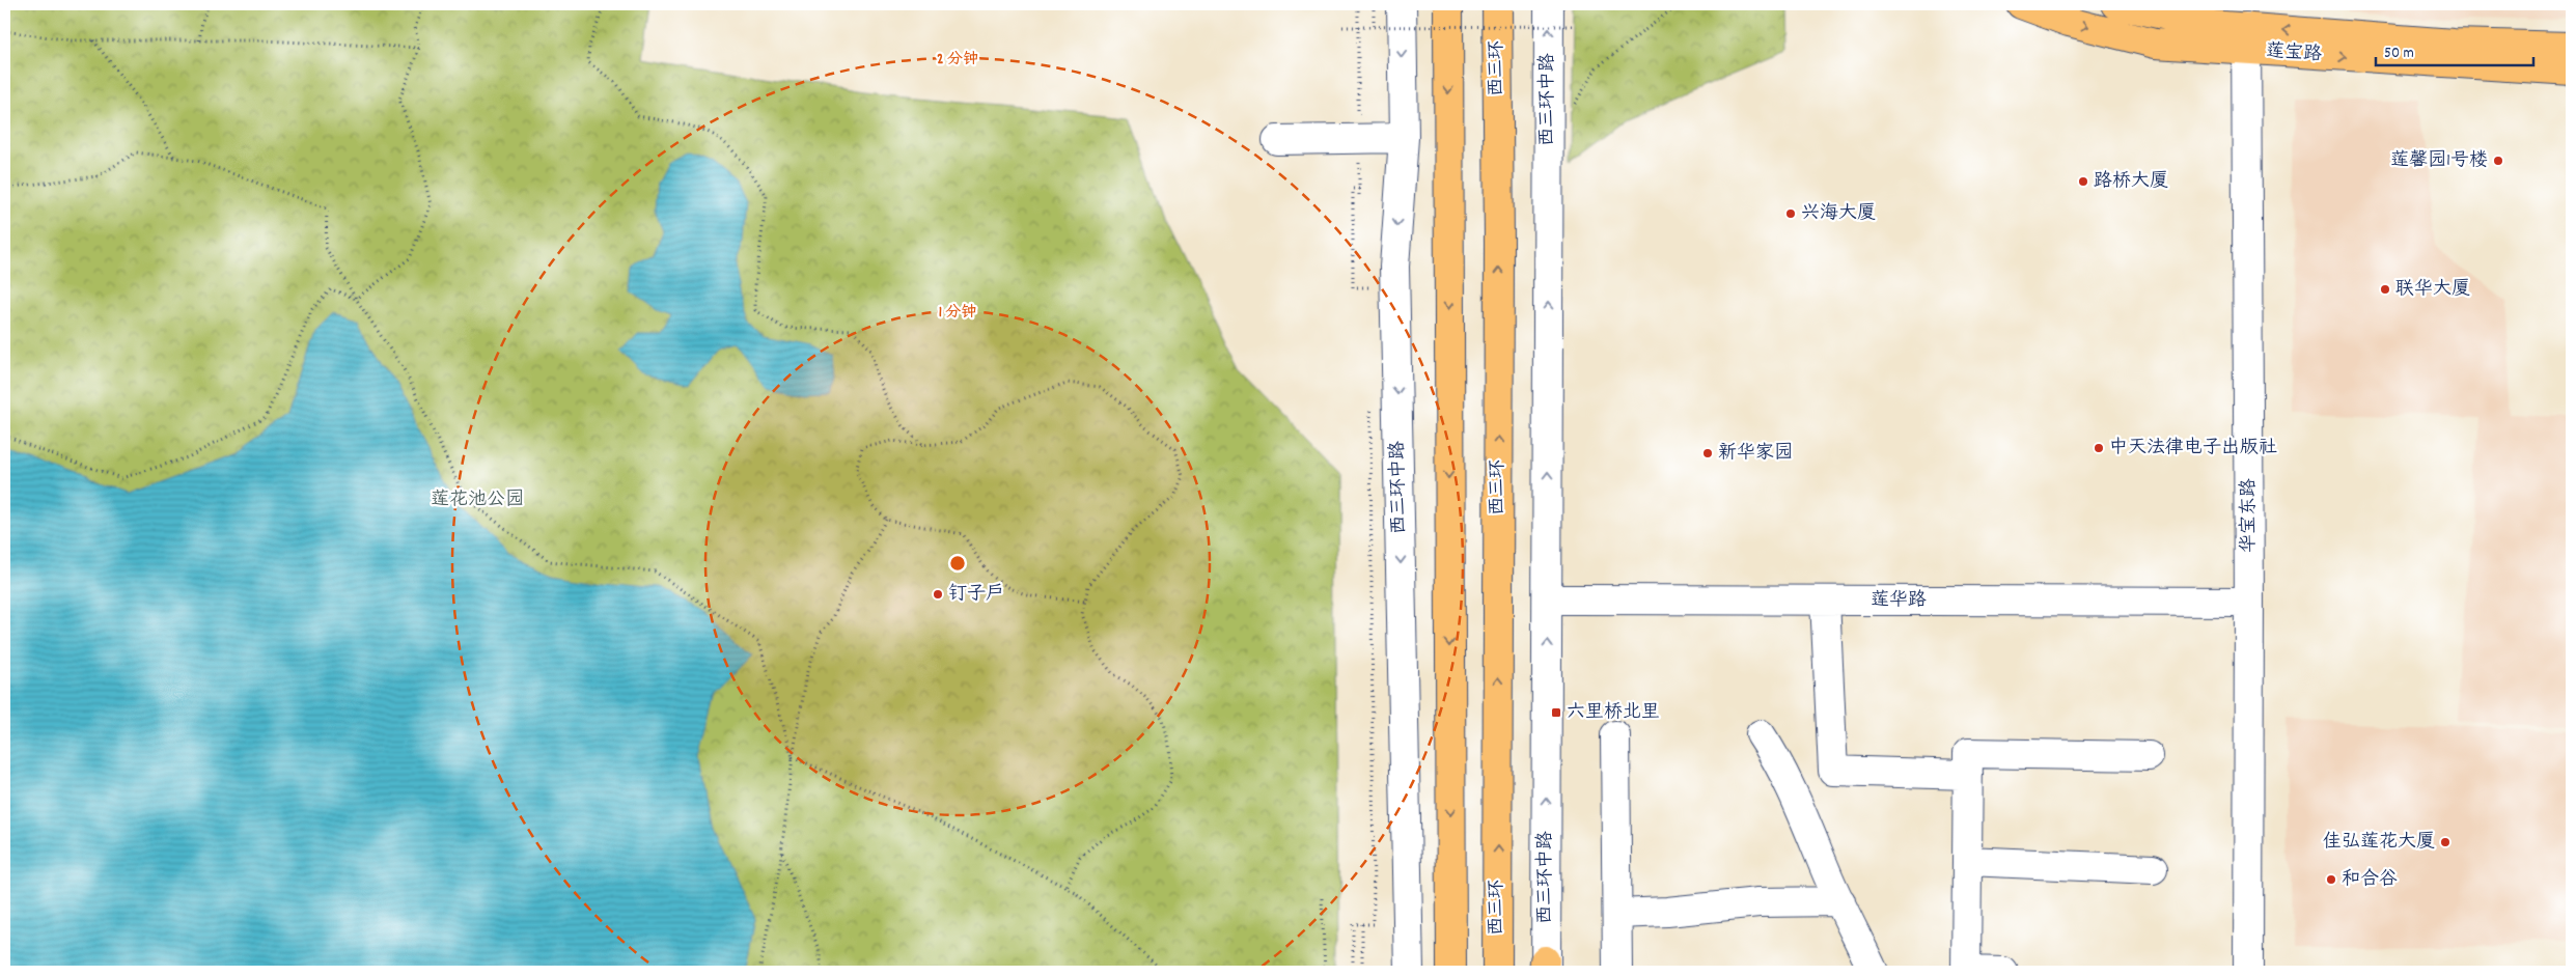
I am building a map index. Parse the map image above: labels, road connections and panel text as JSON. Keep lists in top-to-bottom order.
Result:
{
  "streets": {
    "main road": ["莲宝路", "西三环"],
    "street": ["西三环中路", "华宝东路", "莲华路"]
  },
  "crossings": [
    ["莲宝路", "华宝东路"],
    ["西三环中路", "莲华路"],
    ["华宝东路", "莲华路"]
  ],
  "parks": ["莲花池公园"],
  "places": {
    "other": [
      "莲馨园1号楼",
      "路桥大厦",
      "兴海大厦",
      "联华大厦",
      "中天法律电子出版社",
      "新华家园",
      "钉子户",
      "佳弘莲花大厦",
      "和合谷"
    ],
    "transit": ["六里桥北里"]
  },
  "scale_bar": "50 m",
  "rings": ["2 分钟", "1 分钟"]
}
